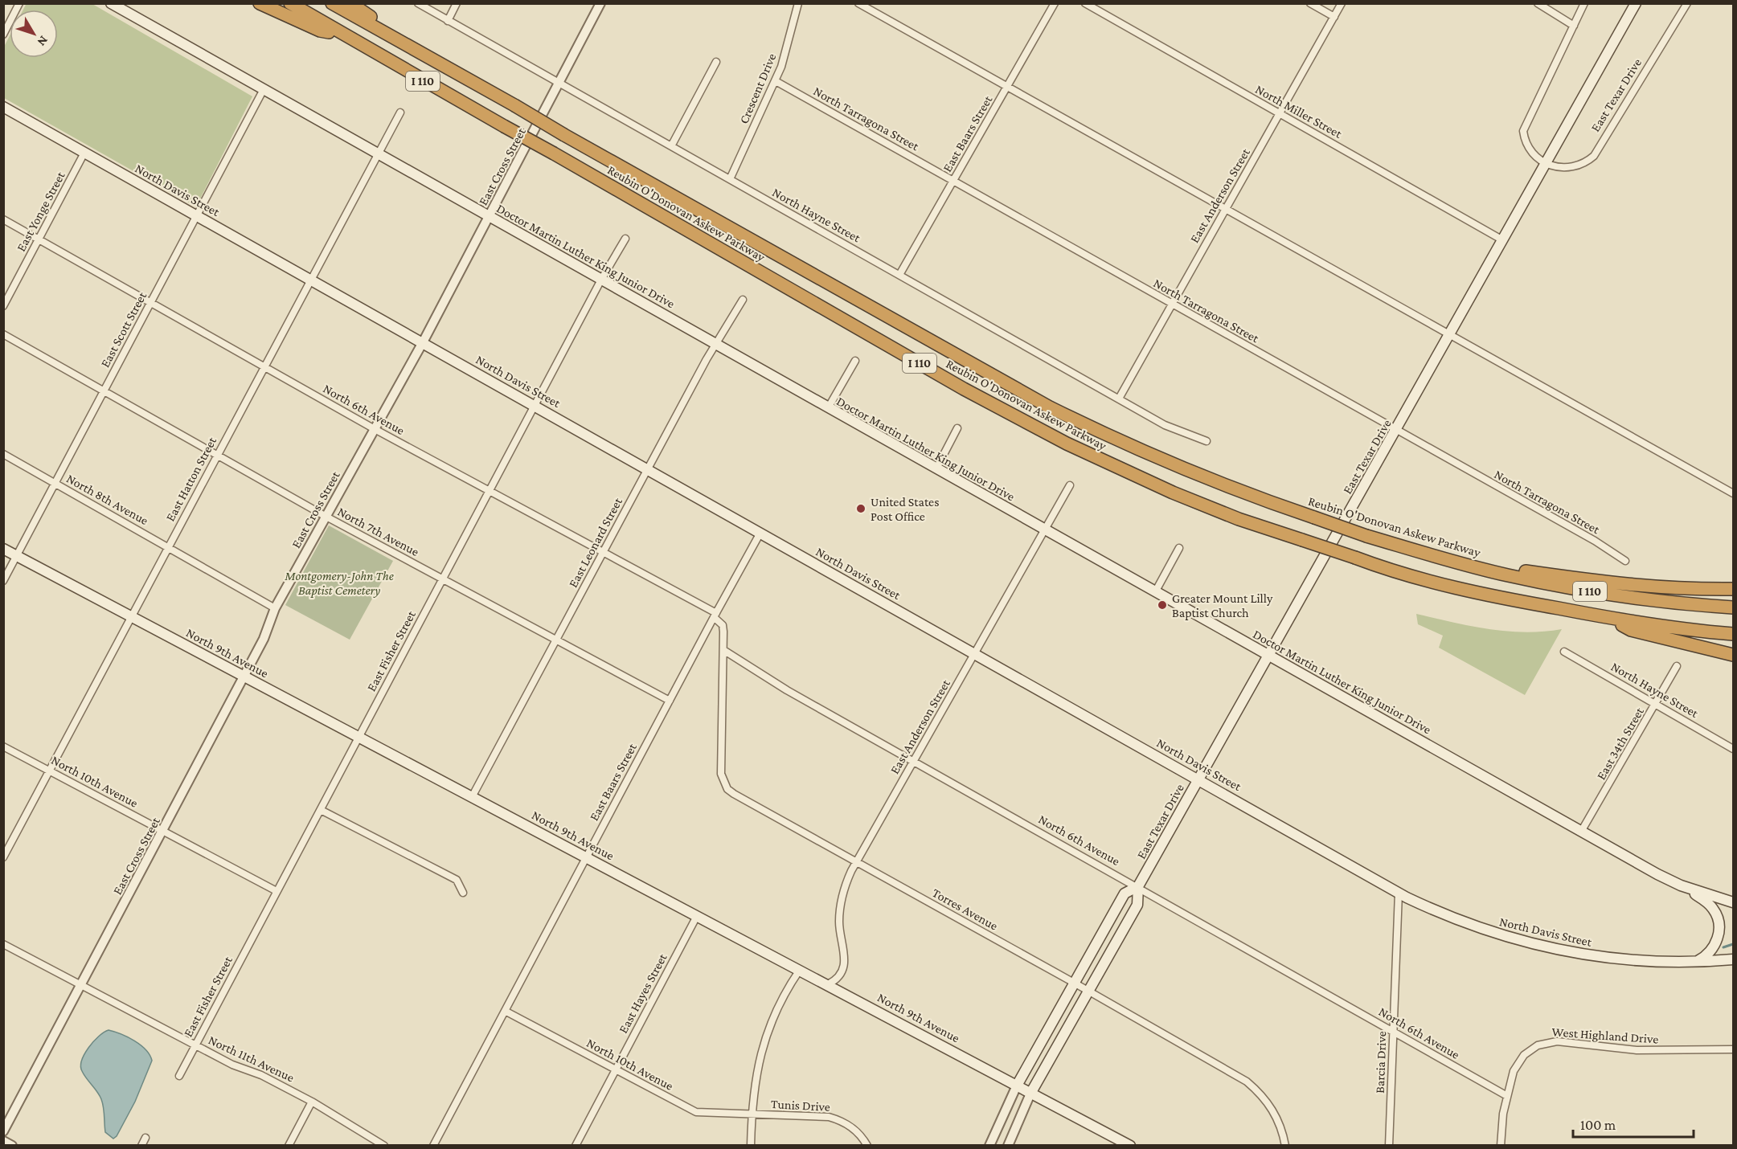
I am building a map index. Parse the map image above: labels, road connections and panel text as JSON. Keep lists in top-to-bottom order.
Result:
{
  "streets": {
    "highway": ["I 110", "Reubin O'Donovan Askew Parkway"],
    "main road": [
      "East Texar Drive",
      "North Davis Street",
      "Doctor Martin Luther King Junior Drive",
      "North 9th Avenue"
    ],
    "street": [
      "Crescent Drive",
      "North Miller Street",
      "North Tarragona Street",
      "East Baars Street",
      "East Cross Street",
      "East Anderson Street",
      "East Yonge Street",
      "North Hayne Street",
      "East Scott Street",
      "North 6th Avenue",
      "East Hatton Street",
      "North 8th Avenue",
      "North 7th Avenue",
      "East Leonard Street",
      "East Fisher Street",
      "East 34th Street",
      "North 10th Avenue",
      "Torres Avenue",
      "East Hayes Street",
      "West Highland Drive",
      "North 11th Avenue",
      "Barcia Drive",
      "Tunis Drive"
    ]
  },
  "crossings": [
    ["Crescent Drive", "North Tarragona Street"],
    ["Crescent Drive", "North Hayne Street"],
    ["East Texar Drive", "North Miller Street"],
    ["East Texar Drive", "North Tarragona Street"],
    ["East Texar Drive", "North Davis Street"],
    ["East Texar Drive", "Doctor Martin Luther King Junior Drive"],
    ["East Texar Drive", "North 6th Avenue"],
    ["East Texar Drive", "North 9th Avenue"],
    ["East Texar Drive", "Torres Avenue"],
    ["North Miller Street", "East Anderson Street"],
    ["North Tarragona Street", "East Baars Street"],
    ["North Tarragona Street", "East Anderson Street"],
    ["East Baars Street", "North Davis Street"],
    ["East Baars Street", "North Hayne Street"],
    ["East Baars Street", "North 6th Avenue"],
    ["East Baars Street", "North 7th Avenue"],
    ["East Baars Street", "North 9th Avenue"],
    ["East Baars Street", "North 10th Avenue"],
    ["East Cross Street", "North Davis Street"],
    ["East Cross Street", "North Hayne Street"],
    ["East Cross Street", "Doctor Martin Luther King Junior Drive"],
    ["East Cross Street", "North 6th Avenue"],
    ["East Cross Street", "North 8th Avenue"],
    ["East Cross Street", "North 7th Avenue"],
    ["East Cross Street", "North 9th Avenue"],
    ["East Cross Street", "North 10th Avenue"],
    ["East Cross Street", "North 11th Avenue"],
    ["North Davis Street", "East Anderson Street"],
    ["North Davis Street", "East Yonge Street"],
    ["North Davis Street", "East Scott Street"],
    ["North Davis Street", "East Hatton Street"],
    ["North Davis Street", "East Leonard Street"],
    ["North Davis Street", "East Fisher Street"],
    ["North Davis Street", "Barcia Drive"],
    ["East Anderson Street", "North Hayne Street"],
    ["East Anderson Street", "Doctor Martin Luther King Junior Drive"],
    ["East Anderson Street", "North 6th Avenue"],
    ["East Anderson Street", "North 9th Avenue"],
    ["East Anderson Street", "Torres Avenue"],
    ["East Yonge Street", "North 6th Avenue"],
    ["North Hayne Street", "East 34th Street"],
    ["Doctor Martin Luther King Junior Drive", "East Scott Street"],
    ["Doctor Martin Luther King Junior Drive", "East Hatton Street"],
    ["Doctor Martin Luther King Junior Drive", "East Leonard Street"],
    ["Doctor Martin Luther King Junior Drive", "East Fisher Street"],
    ["Doctor Martin Luther King Junior Drive", "East 34th Street"],
    ["East Scott Street", "North 6th Avenue"],
    ["East Scott Street", "North 8th Avenue"],
    ["East Scott Street", "North 7th Avenue"],
    ["East Scott Street", "North 9th Avenue"],
    ["North 6th Avenue", "East Hatton Street"],
    ["North 6th Avenue", "East Leonard Street"],
    ["North 6th Avenue", "East Fisher Street"],
    ["North 6th Avenue", "Torres Avenue"],
    ["North 6th Avenue", "West Highland Drive"],
    ["North 6th Avenue", "Barcia Drive"],
    ["East Hatton Street", "North 8th Avenue"],
    ["East Hatton Street", "North 7th Avenue"],
    ["East Hatton Street", "North 9th Avenue"],
    ["East Hatton Street", "North 10th Avenue"],
    ["North 7th Avenue", "East Leonard Street"],
    ["North 7th Avenue", "East Fisher Street"],
    ["East Leonard Street", "North 9th Avenue"],
    ["East Fisher Street", "North 9th Avenue"],
    ["East Fisher Street", "North 10th Avenue"],
    ["East Fisher Street", "North 11th Avenue"],
    ["North 9th Avenue", "East Hayes Street"],
    ["North 10th Avenue", "East Hayes Street"],
    ["North 10th Avenue", "Tunis Drive"]
  ],
  "parks": ["Montgomery-John The Baptist Cemetery"],
  "places": ["United States Post Office", "Greater Mount Lilly Baptist Church"],
  "scale_bar": "100 m",
  "north": "bottom right"
}
